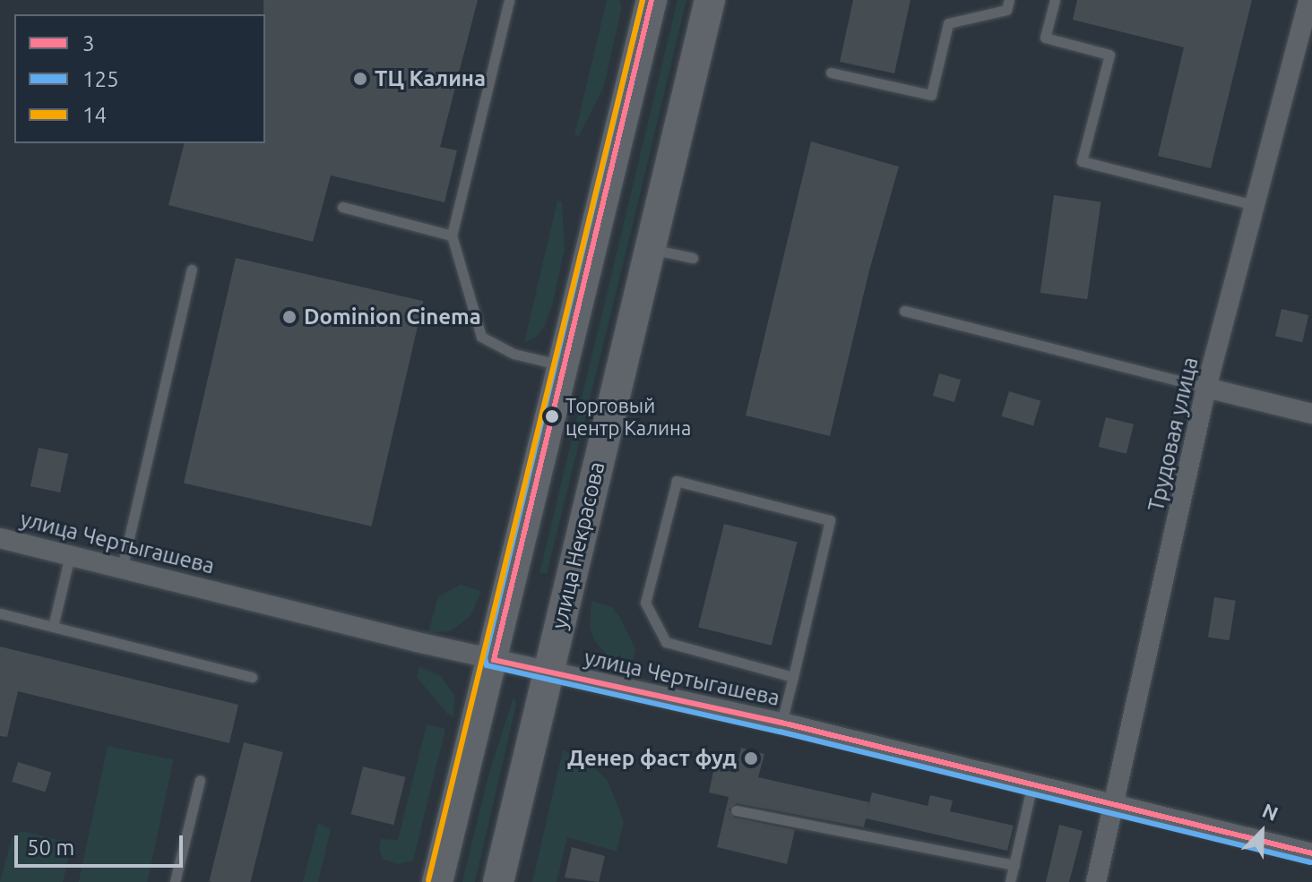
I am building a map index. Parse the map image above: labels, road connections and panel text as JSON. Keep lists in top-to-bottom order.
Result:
{
  "streets": {
    "main road": ["улица Некрасова"],
    "street": ["Трудовая улица", "улица Чертыгашева"]
  },
  "crossings": [
    ["Трудовая улица", "улица Чертыгашева"],
    ["улица Чертыгашева", "улица Некрасова"]
  ],
  "places": [
    "ТЦ Калина",
    "Dominion Cinema",
    "Торговый центр Калина",
    "Денер фаст фуд"
  ],
  "lines": ["transit line 3", "transit line 125", "transit line 14"],
  "legend": ["3", "125", "14"],
  "scale_bar": "50 m",
  "north": "top right"
}
